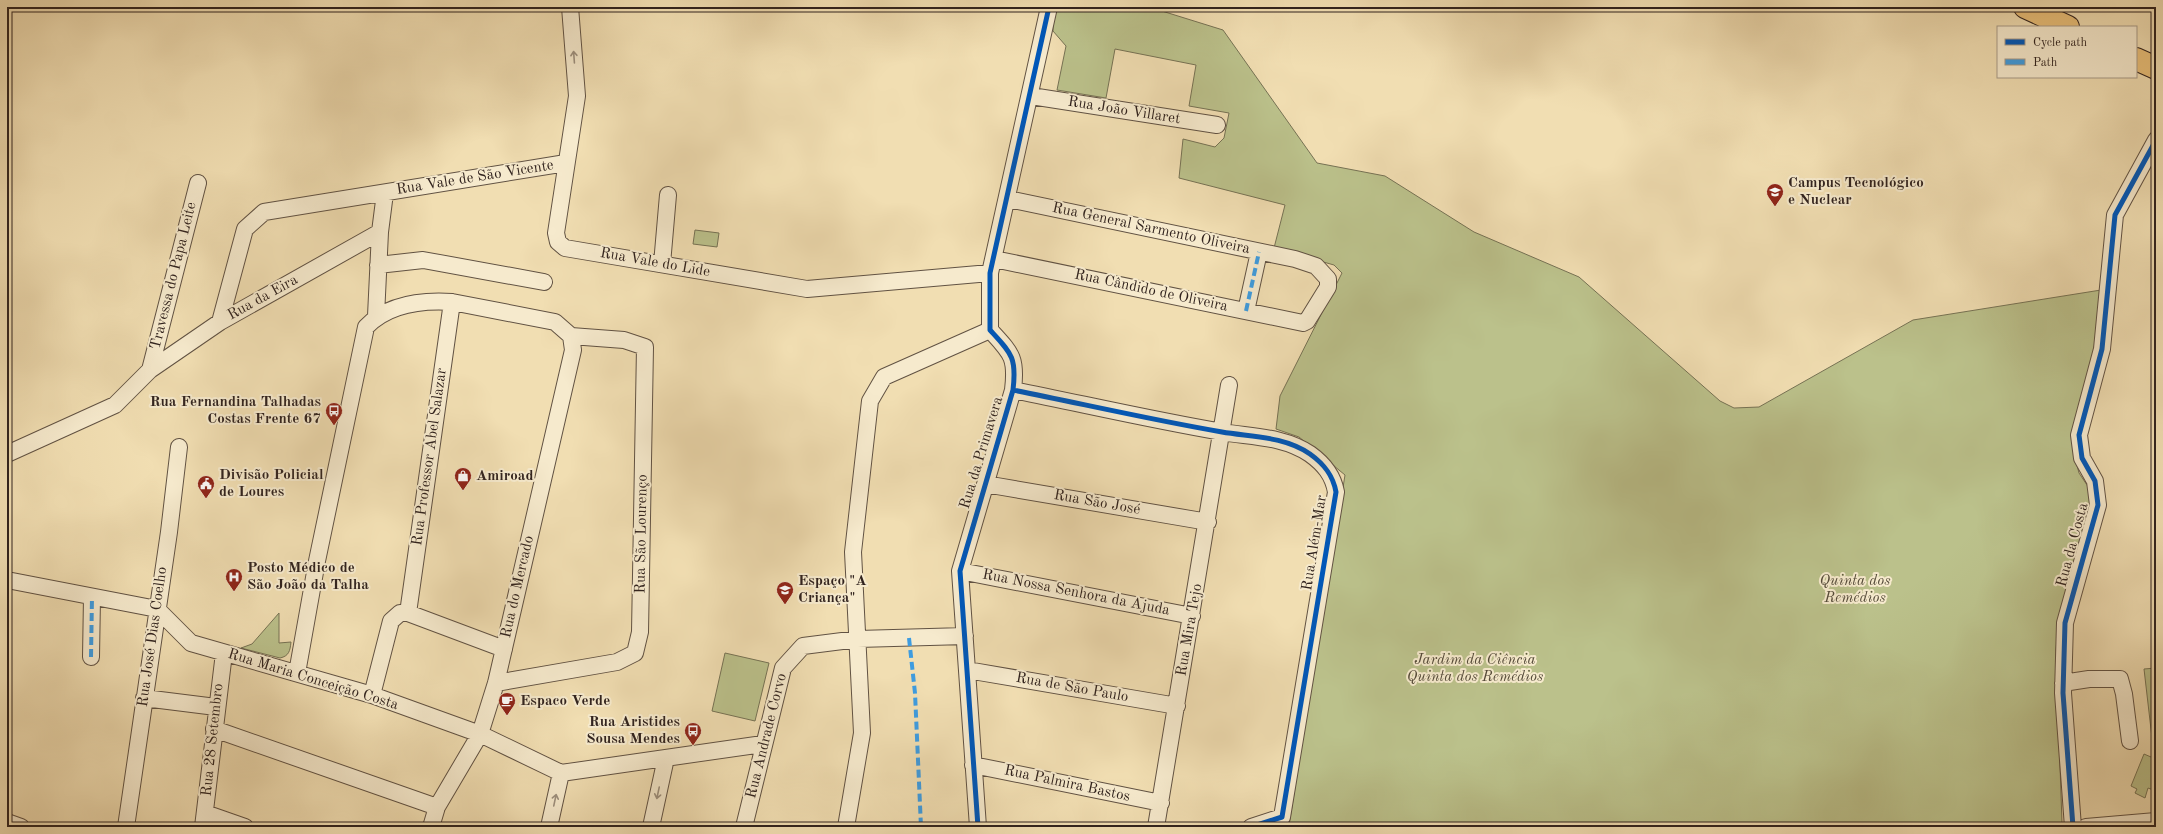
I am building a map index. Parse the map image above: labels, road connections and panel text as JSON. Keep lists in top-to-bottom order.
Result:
{
  "streets": {
    "street": [
      "Rua João Villaret",
      "Rua Vale de São Vicente",
      "Rua General Sarmento Oliveira",
      "Rua Vale do Lide",
      "Travessa do Papa Leite",
      "Rua Cândido de Oliveira",
      "Rua da Eira",
      "Rua da Primavera",
      "Rua Professor Abel Salazar",
      "Rua São José",
      "Rua São Lourenço",
      "Rua Além-Mar",
      "Rua da Costa",
      "Rua do Mercado",
      "Rua Nossa Senhora da Ajuda",
      "Rua Mira Tejo",
      "Rua José Dias Coelho",
      "Rua Maria Conceição Costa",
      "Rua de São Paulo",
      "Rua Andrade Corvo",
      "Rua 28 Setembro",
      "Rua Palmira Bastos"
    ]
  },
  "crossings": [
    ["Rua Vale de São Vicente", "Rua Vale do Lide"],
    ["Rua Vale de São Vicente", "Rua da Eira"],
    ["Rua General Sarmento Oliveira", "Rua Cândido de Oliveira"],
    ["Rua Vale do Lide", "Rua Cândido de Oliveira"],
    ["Travessa do Papa Leite", "Rua da Eira"],
    ["Rua da Primavera", "Rua São José"],
    ["Rua da Primavera", "Rua Além-Mar"],
    ["Rua da Primavera", "Rua Nossa Senhora da Ajuda"],
    ["Rua da Primavera", "Rua de São Paulo"],
    ["Rua da Primavera", "Rua Andrade Corvo"],
    ["Rua da Primavera", "Rua Palmira Bastos"],
    ["Rua São José", "Rua Mira Tejo"],
    ["Rua São Lourenço", "Rua do Mercado"],
    ["Rua Além-Mar", "Rua Mira Tejo"],
    ["Rua do Mercado", "Rua Maria Conceição Costa"],
    ["Rua Nossa Senhora da Ajuda", "Rua Mira Tejo"],
    ["Rua Mira Tejo", "Rua de São Paulo"],
    ["Rua Mira Tejo", "Rua Palmira Bastos"],
    ["Rua José Dias Coelho", "Rua Maria Conceição Costa"],
    ["Rua Maria Conceição Costa", "Rua 28 Setembro"]
  ],
  "parks": ["Quinta dos Remédios", "Jardim da Ciência Quinta dos Remédios"],
  "places": {
    "school or university": ["Campus Tecnológico e Nuclear", "Espaço \"A Criança\""],
    "bus stop": ["Rua Fernandina Talhadas Costas Frente 67", "Rua Aristides Sousa Mendes"],
    "shop": ["Amiroad"],
    "public building": ["Divisão Policial de Loures"],
    "hospital": ["Posto Médico de São João da Talha"],
    "cafe": ["Espaco Verde"]
  },
  "legend": ["Cycle path", "Path"]
}
